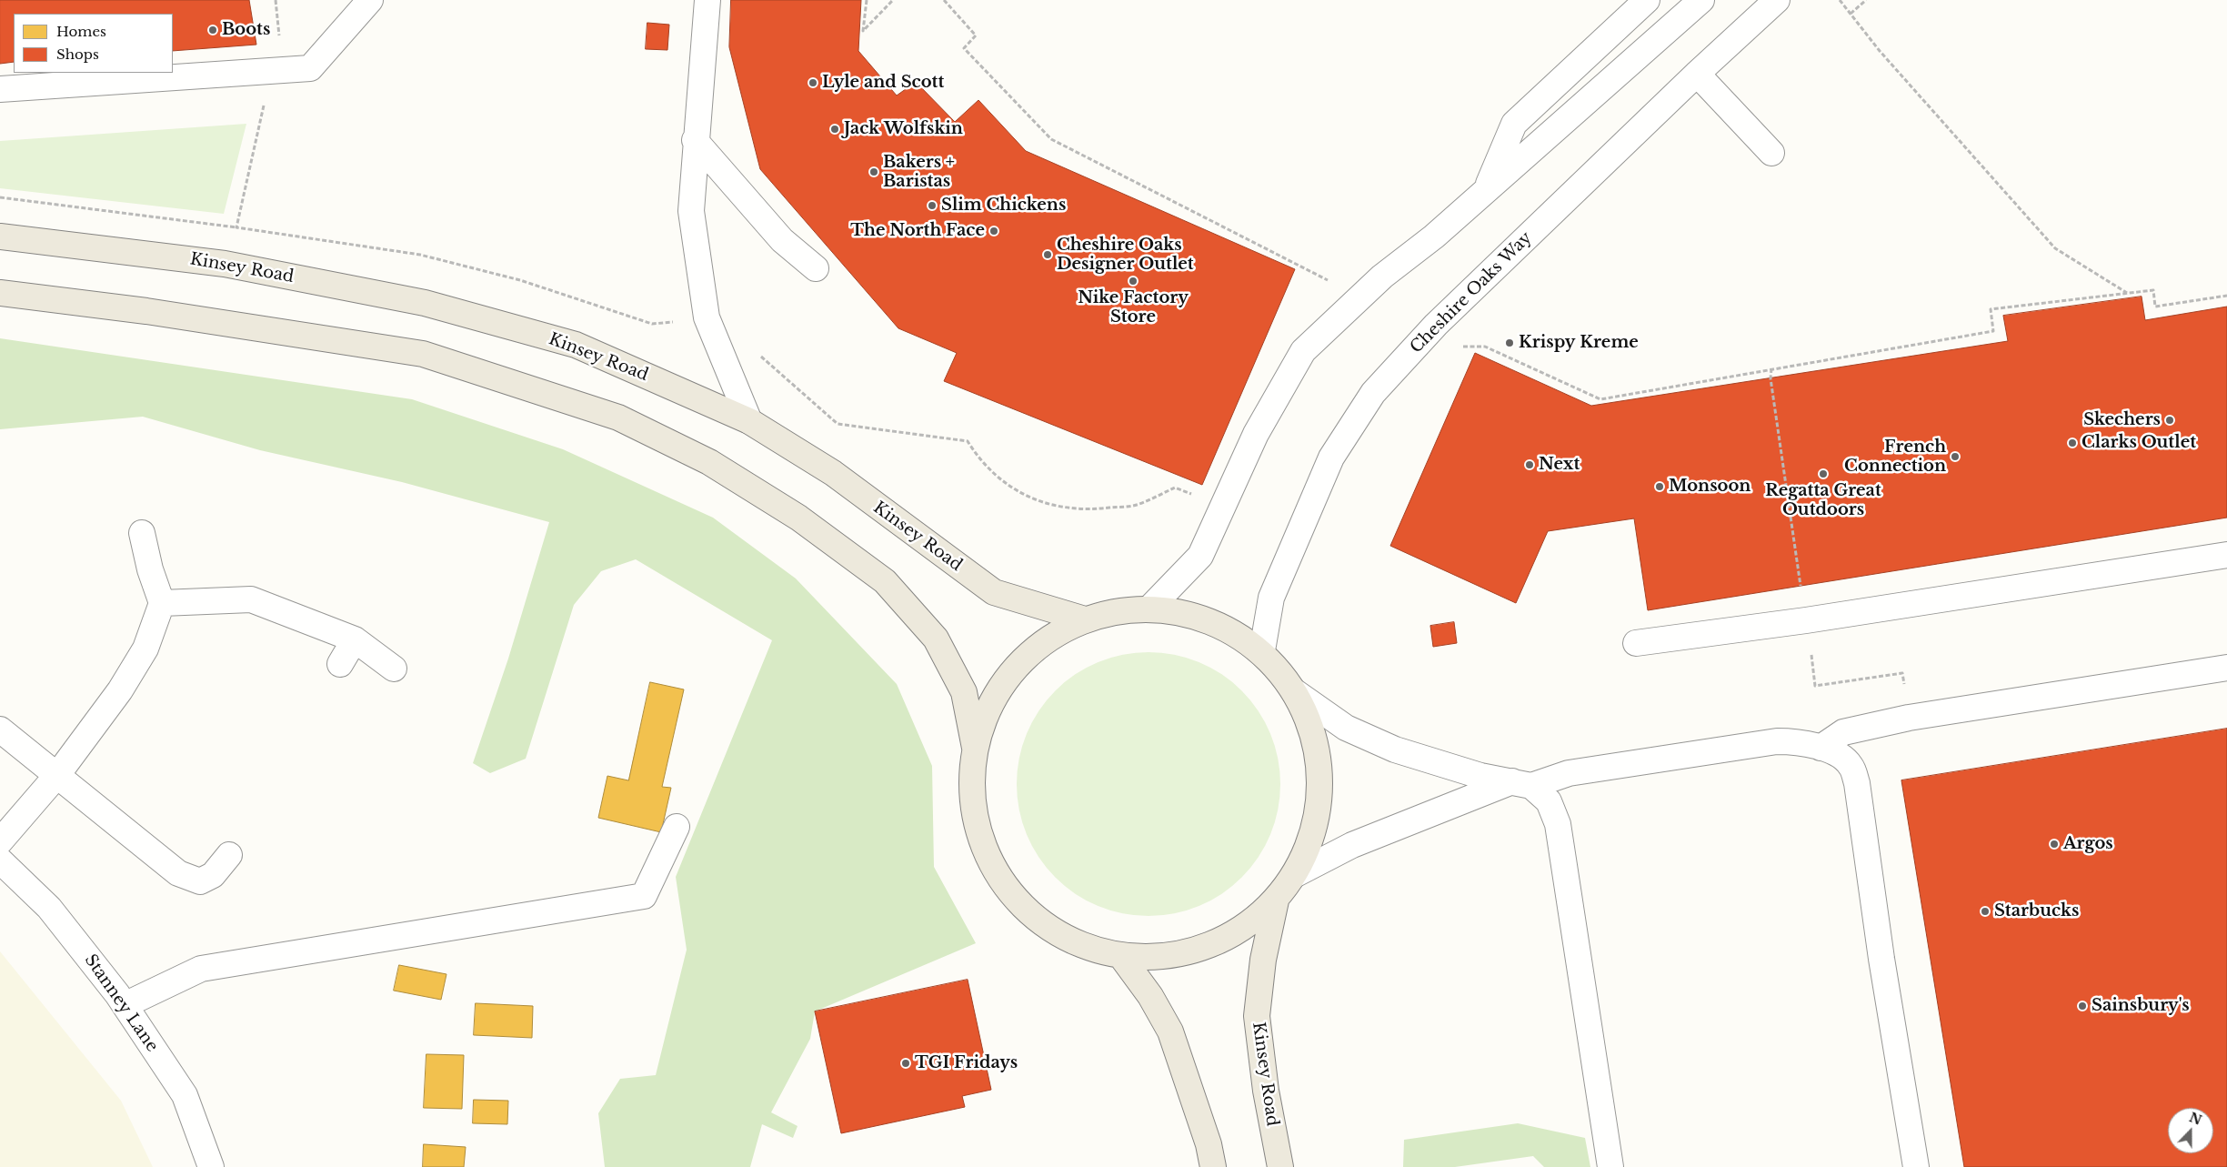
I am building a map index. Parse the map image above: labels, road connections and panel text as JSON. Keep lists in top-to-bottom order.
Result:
{
  "streets": {
    "main road": ["Kinsey Road"],
    "street": ["Cheshire Oaks Way", "Stanney Lane"]
  },
  "places": [
    "Boots",
    "Lyle and Scott",
    "Jack Wolfskin",
    "Bakers + Baristas",
    "Slim Chickens",
    "The North Face",
    "Cheshire Oaks Designer Outlet",
    "Nike Factory Store",
    "Krispy Kreme",
    "Skechers",
    "Clarks Outlet",
    "French Connection",
    "Next",
    "Regatta Great Outdoors",
    "Monsoon",
    "Argos",
    "Starbucks",
    "Sainsbury's",
    "TGI Fridays"
  ],
  "legend": ["Homes", "Shops"],
  "north": "top"
}
